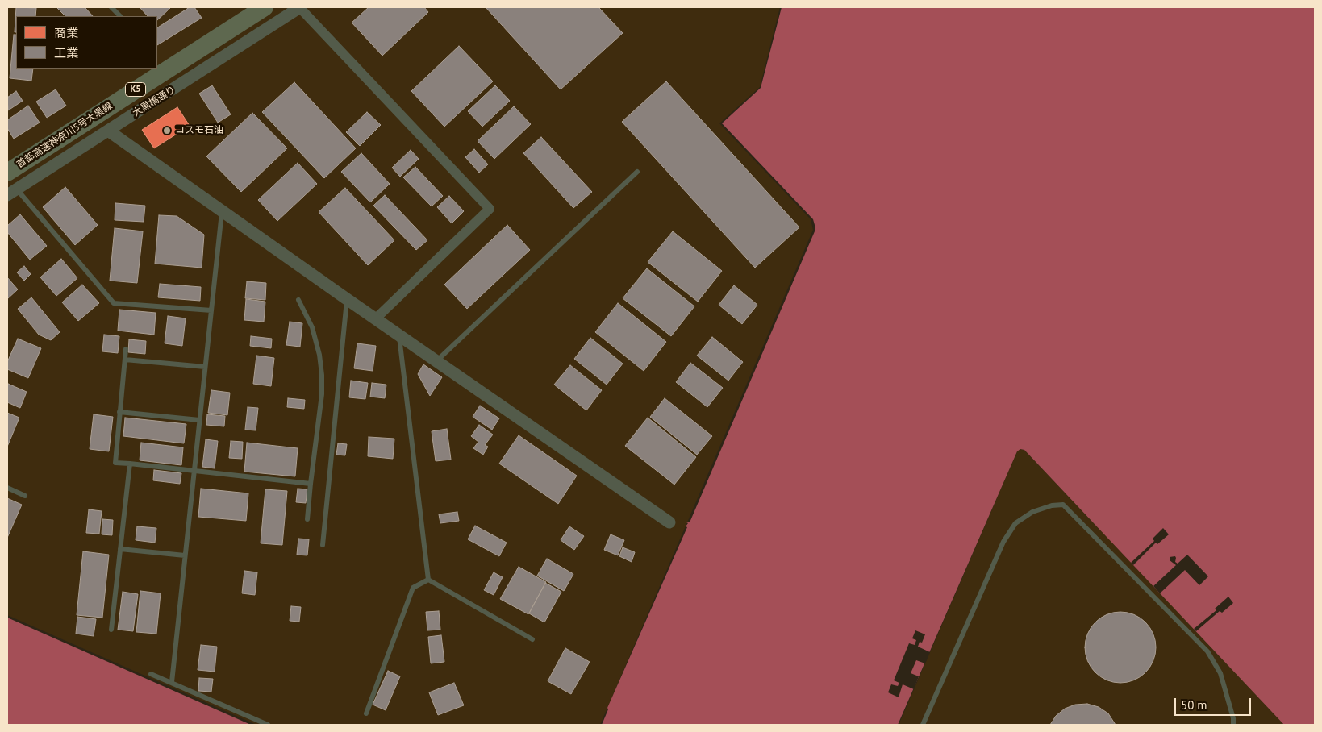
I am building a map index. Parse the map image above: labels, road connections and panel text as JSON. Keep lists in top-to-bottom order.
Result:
{
  "streets": {
    "highway": ["K5", "首都高速神奈川5号大黒線"],
    "street": ["大黒橋通り"]
  },
  "places": ["コスモ石油"],
  "legend": ["商業", "工業"],
  "scale_bar": "50 m"
}
